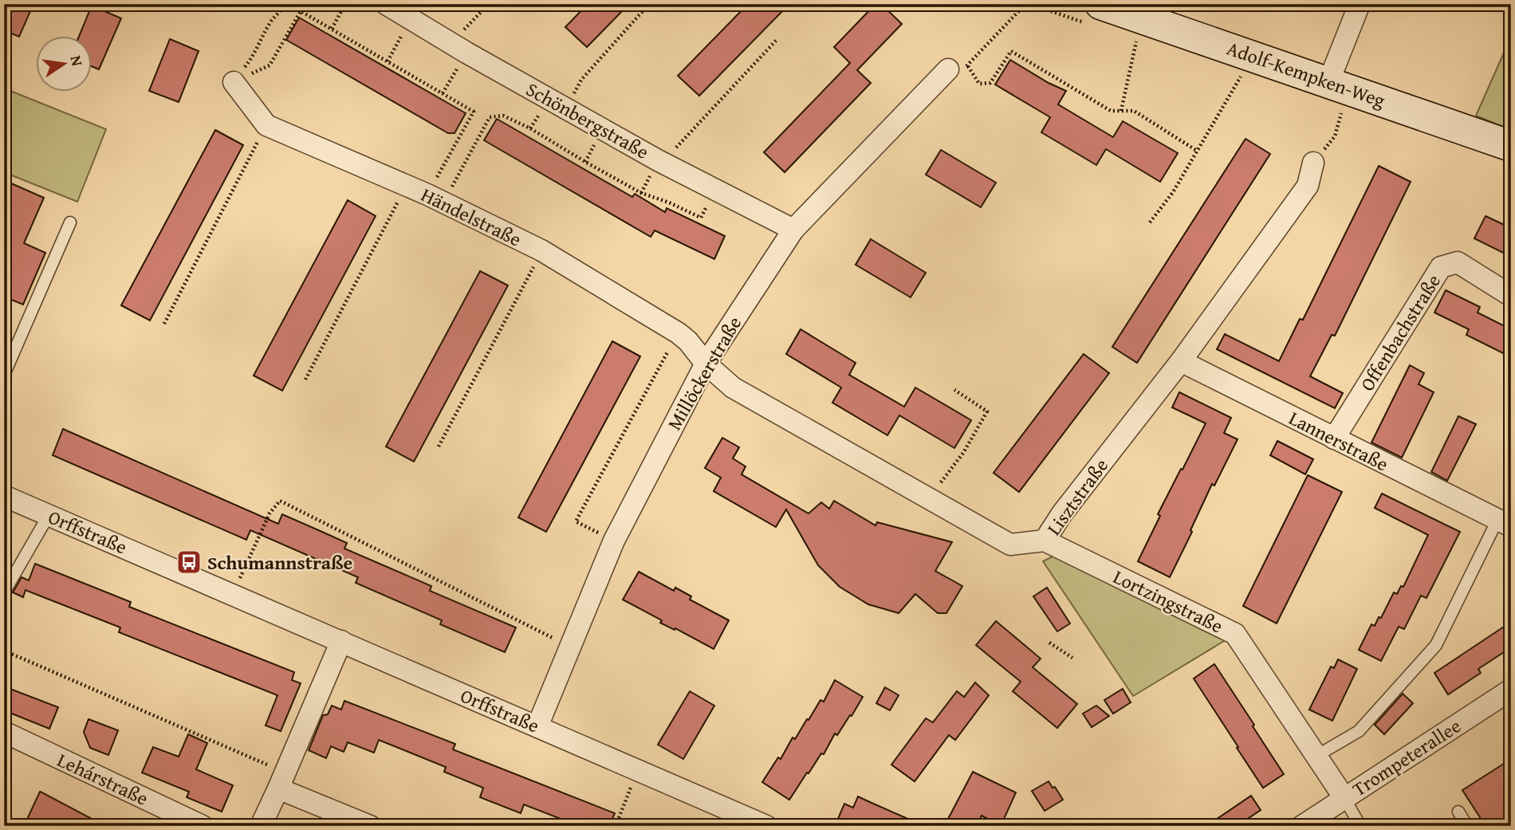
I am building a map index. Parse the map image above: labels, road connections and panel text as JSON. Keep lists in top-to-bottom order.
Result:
{
  "streets": {
    "main road": ["Adolf-Kempken-Weg"],
    "street": [
      "Schönbergstraße",
      "Händelstraße",
      "Offenbachstraße",
      "Millöckerstraße",
      "Lannerstraße",
      "Lisztstraße",
      "Orffstraße",
      "Lortzingstraße",
      "Trompeterallee",
      "Lehárstraße"
    ]
  },
  "crossings": [
    ["Schönbergstraße", "Millöckerstraße"],
    ["Händelstraße", "Millöckerstraße"],
    ["Händelstraße", "Lisztstraße"],
    ["Offenbachstraße", "Lannerstraße"],
    ["Millöckerstraße", "Lisztstraße"],
    ["Millöckerstraße", "Orffstraße"],
    ["Lannerstraße", "Lisztstraße"],
    ["Lannerstraße", "Lortzingstraße"],
    ["Lisztstraße", "Lortzingstraße"],
    ["Lortzingstraße", "Trompeterallee"]
  ],
  "places": {
    "bus stop": ["Schumannstraße"]
  },
  "north": "right"
}
